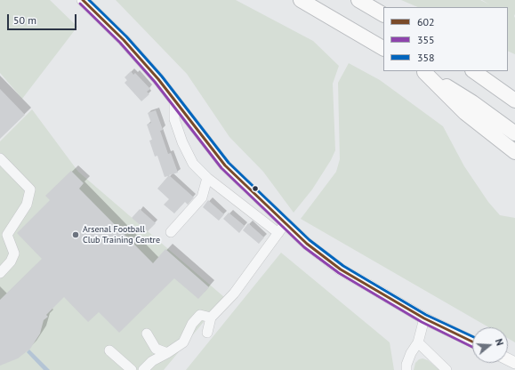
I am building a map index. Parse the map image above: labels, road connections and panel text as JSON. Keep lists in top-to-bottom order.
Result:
{
  "places": ["Arsenal Football Club Training Centre"],
  "lines": ["transit line 602", "transit line 358", "transit line 355"],
  "legend": ["602", "355", "358"],
  "scale_bar": "50 m",
  "north": "right"
}
